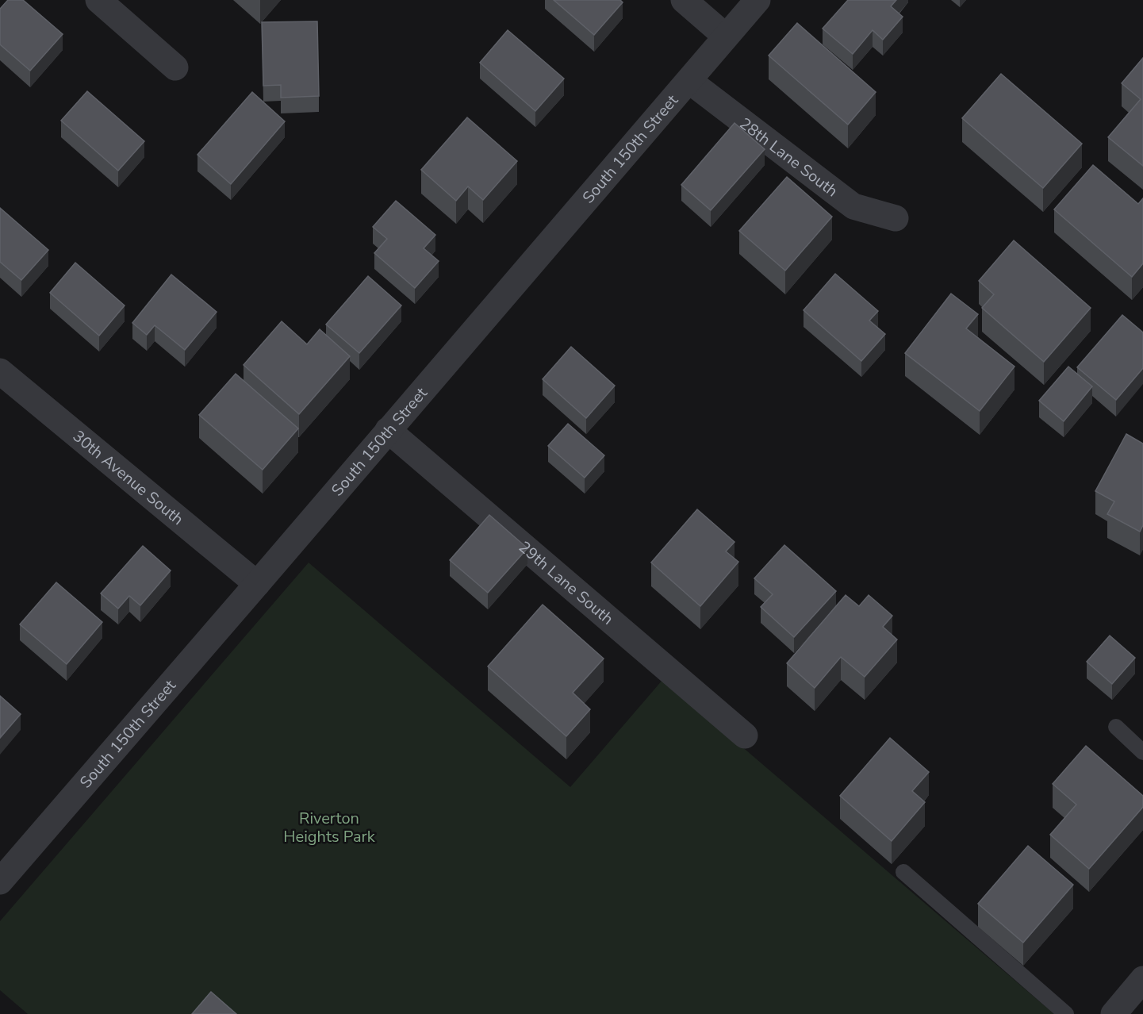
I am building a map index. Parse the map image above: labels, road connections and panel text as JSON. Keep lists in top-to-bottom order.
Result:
{
  "streets": {
    "street": [
      "South 150th Street",
      "28th Lane South",
      "30th Avenue South",
      "29th Lane South"
    ]
  },
  "crossings": [
    ["South 150th Street", "28th Lane South"],
    ["South 150th Street", "30th Avenue South"],
    ["South 150th Street", "29th Lane South"]
  ],
  "parks": ["Riverton Heights Park"]
}
